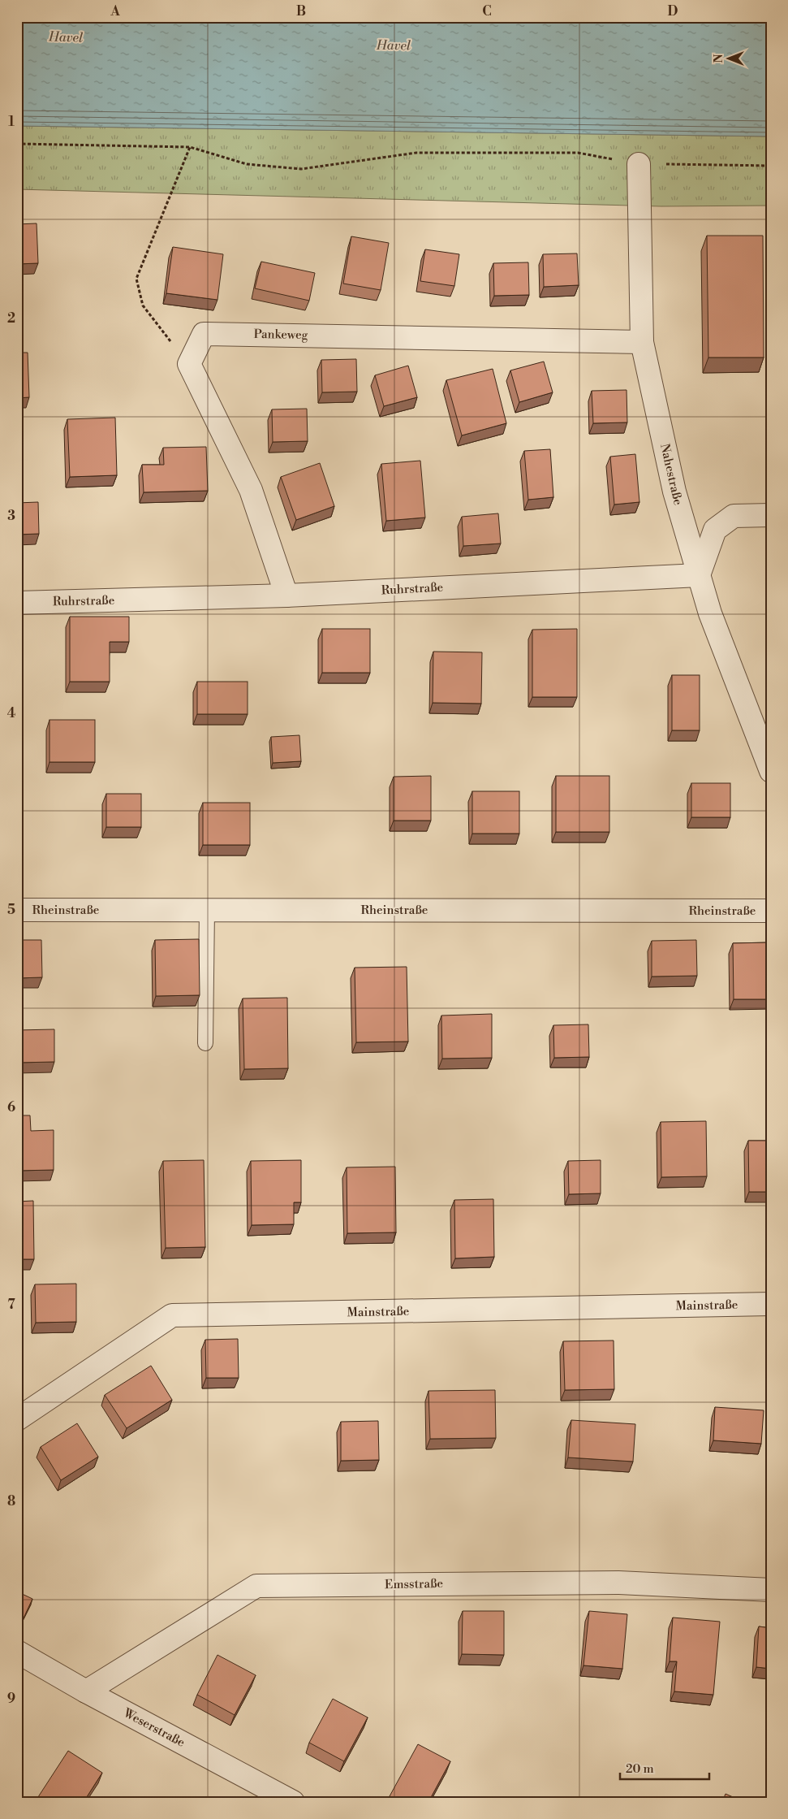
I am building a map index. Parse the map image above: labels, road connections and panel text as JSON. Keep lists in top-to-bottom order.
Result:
{
  "streets": {
    "street": [
      "Pankeweg",
      "Nahestraße",
      "Ruhrstraße",
      "Rheinstraße",
      "Mainstraße",
      "Emsstraße",
      "Weserstraße"
    ]
  },
  "crossings": [
    ["Pankeweg", "Nahestraße"],
    ["Nahestraße", "Ruhrstraße"],
    ["Emsstraße", "Weserstraße"]
  ],
  "water": ["Havel"],
  "scale_bar": "20 m",
  "north": "left",
  "grid": {
    "columns": [
      "A",
      "B",
      "C",
      "D"
    ],
    "rows": [
      "1",
      "2",
      "3",
      "4",
      "5",
      "6",
      "7",
      "8",
      "9"
    ]
  }
}
